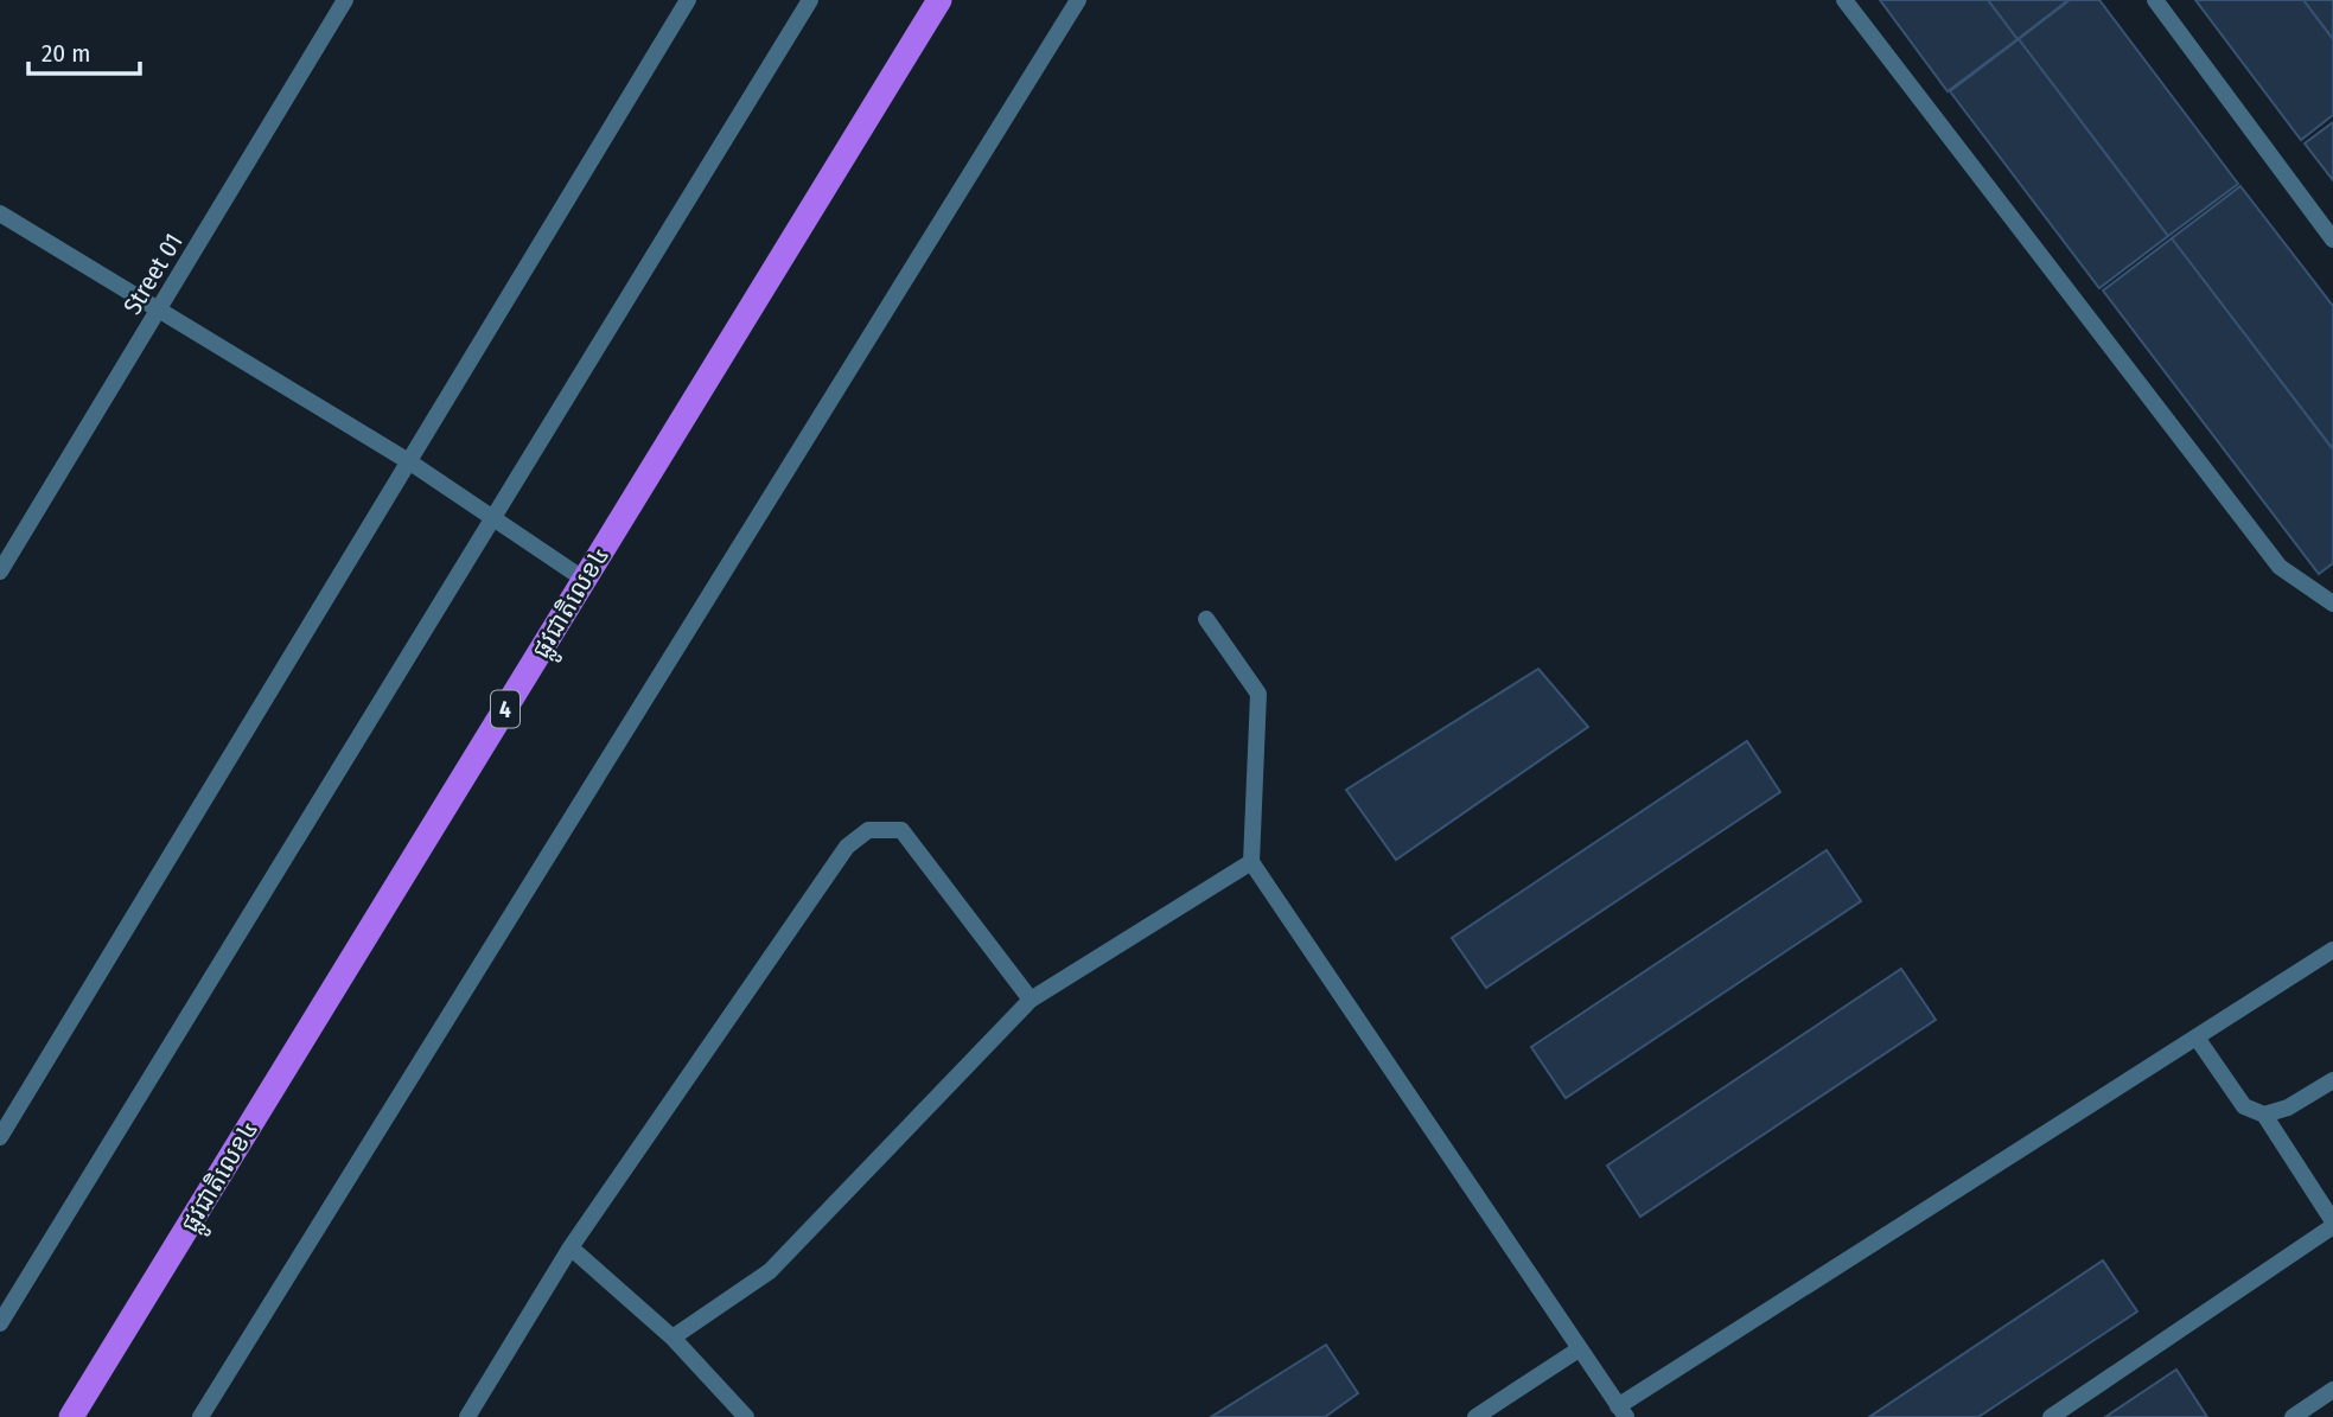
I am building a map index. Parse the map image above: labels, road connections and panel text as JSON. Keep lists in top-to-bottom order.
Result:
{
  "streets": {
    "highway": ["ផ្លូវជាតិលេខ៤", "4"],
    "street": ["Street 01"]
  },
  "scale_bar": "20 m"
}
